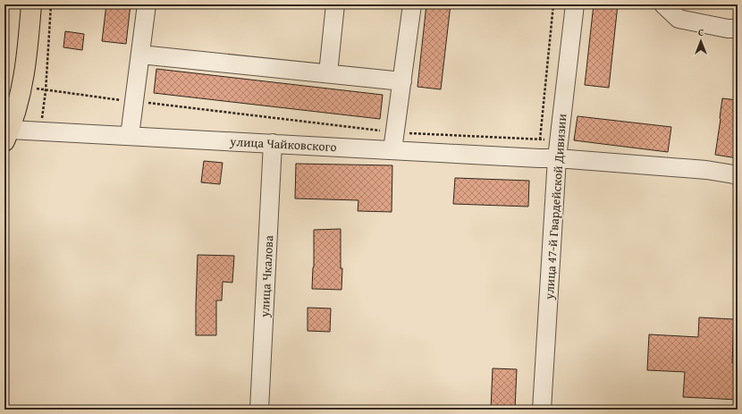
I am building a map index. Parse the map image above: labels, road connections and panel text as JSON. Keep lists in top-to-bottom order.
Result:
{
  "streets": {
    "street": ["улица Чайковского", "улица 47-й Гвардейской Дивизии", "улица Чкалова"]
  },
  "crossings": [
    ["улица Чайковского", "улица 47-й Гвардейской Дивизии"],
    ["улица Чайковского", "улица Чкалова"]
  ],
  "north": "top"
}
